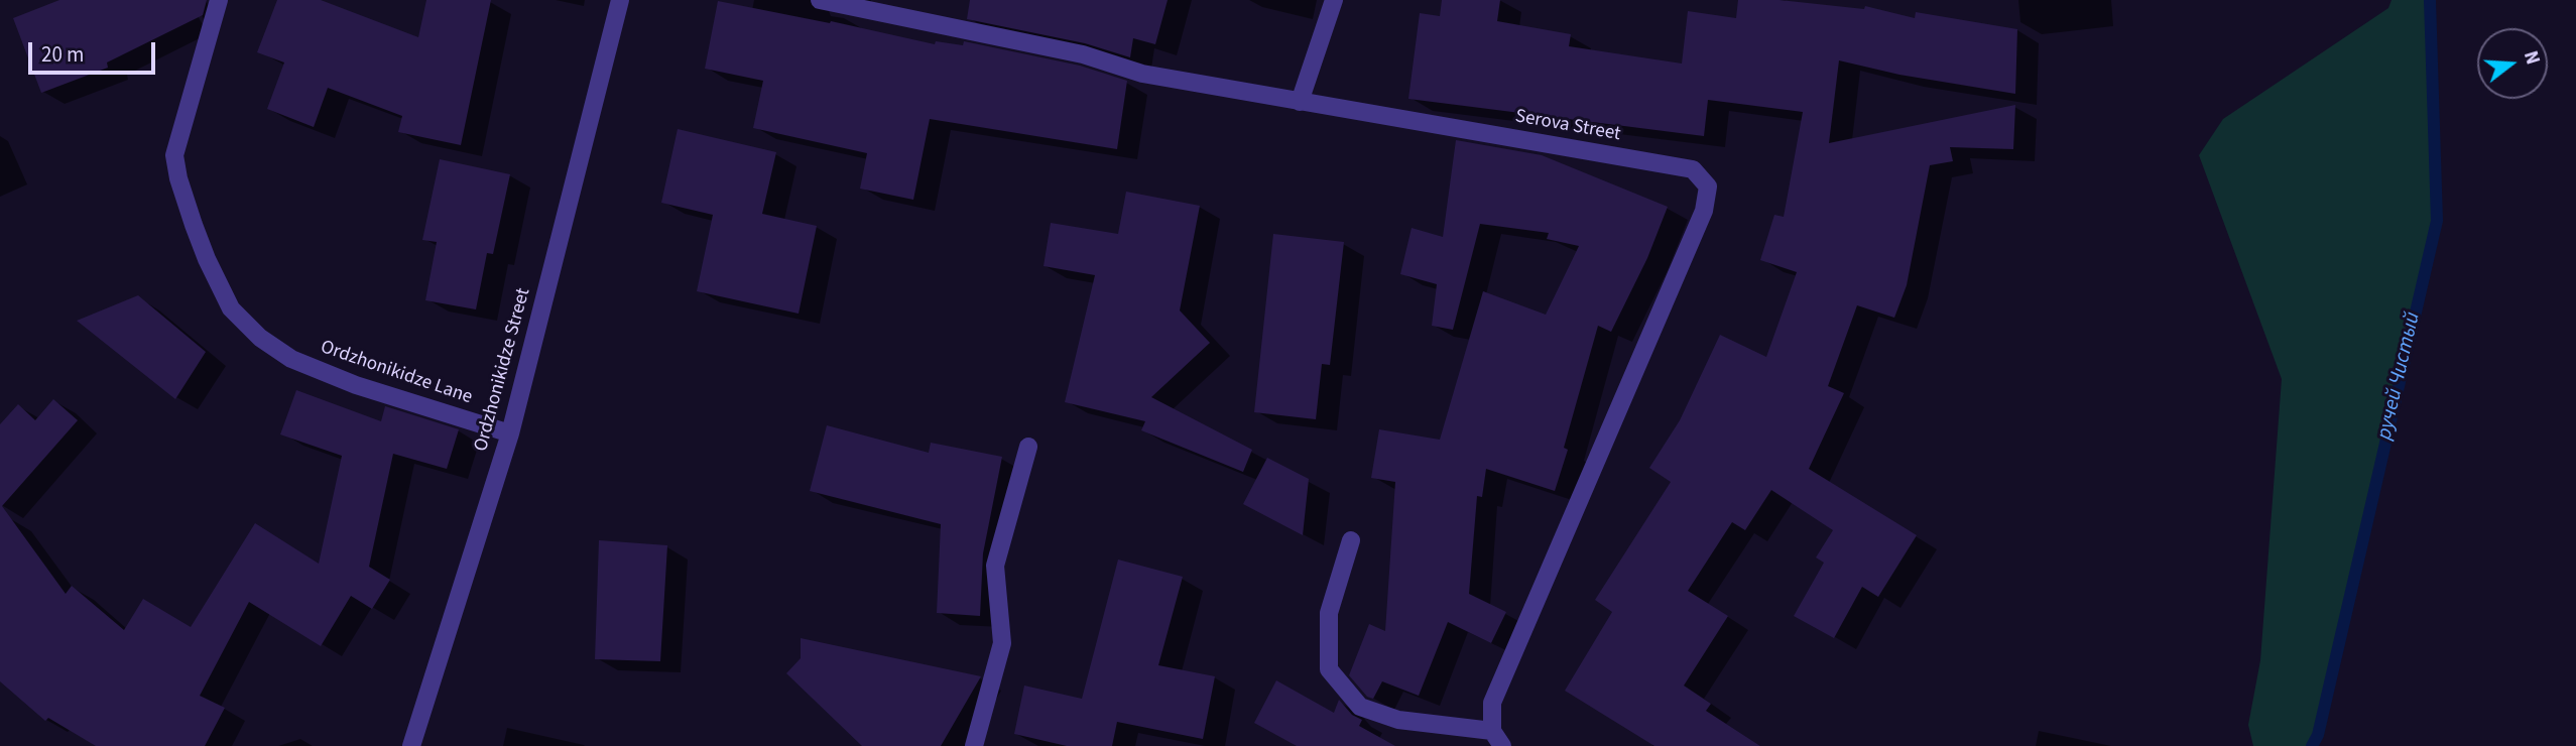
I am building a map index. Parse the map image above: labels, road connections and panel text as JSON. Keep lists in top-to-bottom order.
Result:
{
  "streets": {
    "street": ["Serova Street", "Ordzhonikidze Street", "Ordzhonikidze Lane"]
  },
  "crossings": [
    ["Ordzhonikidze Street", "Ordzhonikidze Lane"]
  ],
  "water": ["ручей Чистый"],
  "scale_bar": "20 m",
  "north": "right"
}
